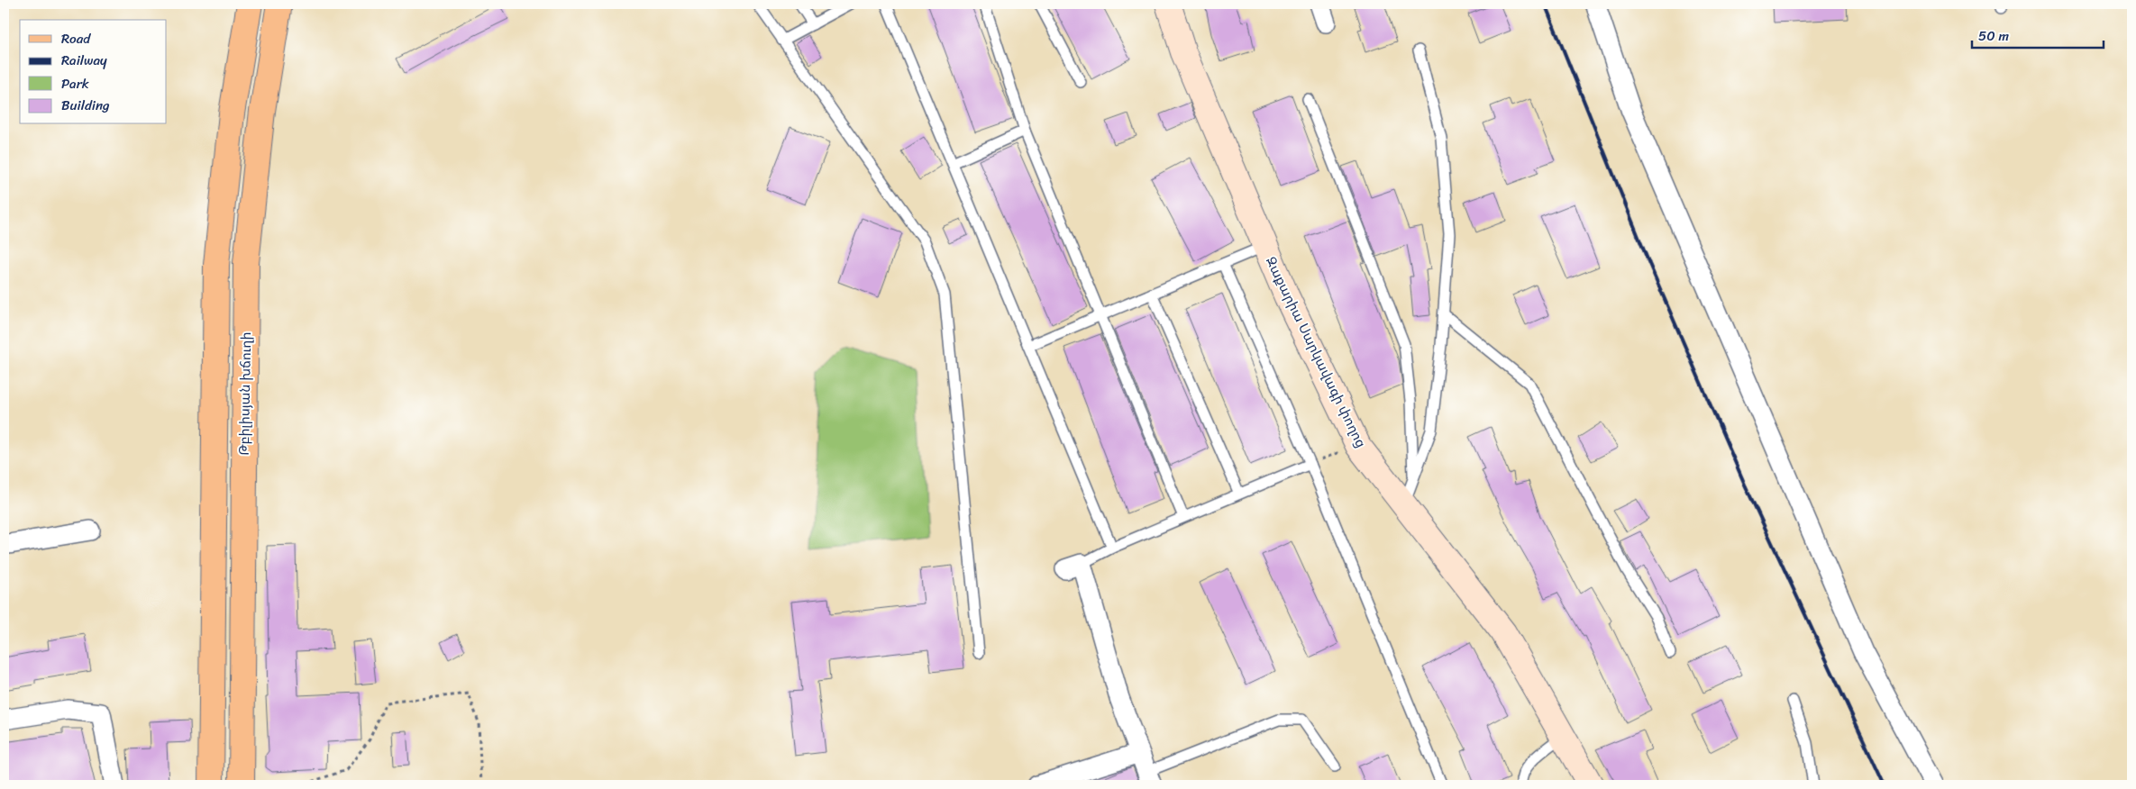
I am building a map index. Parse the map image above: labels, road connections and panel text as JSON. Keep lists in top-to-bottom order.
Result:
{
  "streets": {
    "main road": ["Զաքարիա Սարկավագի փողոց", "Թբիլիսյան խճուղի"]
  },
  "legend": [
    "Road",
    "Railway",
    "Park",
    "Building"
  ],
  "scale_bar": "50 m"
}
